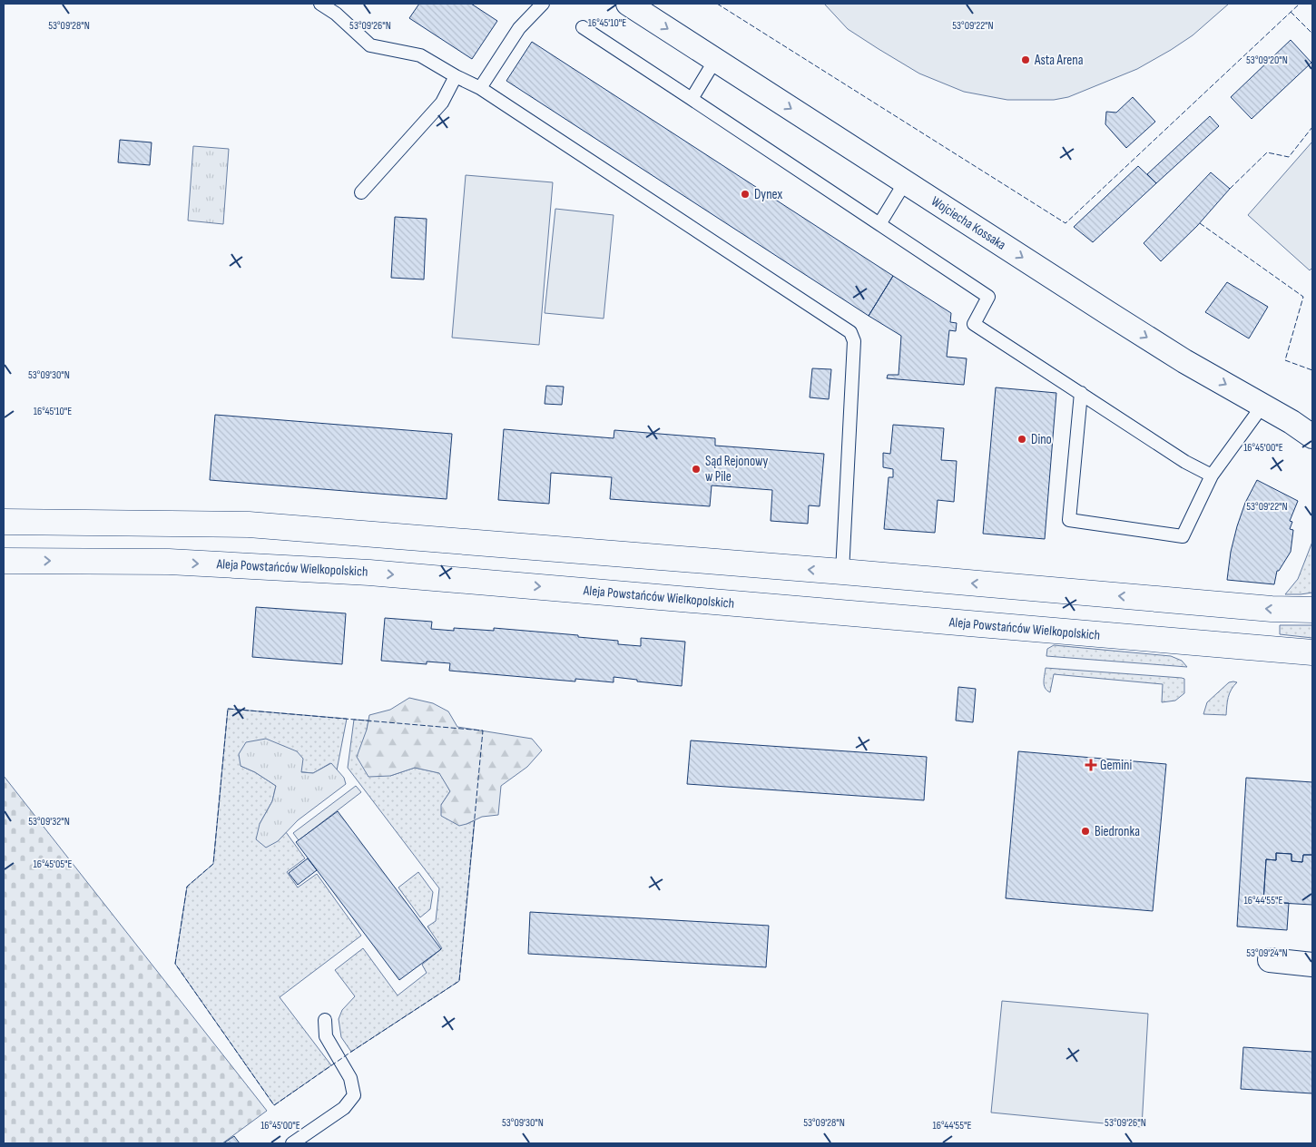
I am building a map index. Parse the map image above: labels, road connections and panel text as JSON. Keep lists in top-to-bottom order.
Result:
{
  "streets": {
    "main road": ["Aleja Powstańców Wielkopolskich"],
    "street": ["Wojciecha Kossaka"]
  },
  "one_way": ["Wojciecha Kossaka"],
  "places": {
    "other": [
      "Asta Arena",
      "Dynex",
      "Dino",
      "Sąd Rejonowy w Pile",
      "Biedronka"
    ],
    "health": ["Gemini"]
  },
  "coordinates": [
    "16°45'10\"E",
    "53°09'28\"N",
    "53°09'26\"N",
    "53°09'22\"N",
    "53°09'20\"N",
    "53°09'30\"N",
    "16°45'00\"E",
    "53°09'32\"N",
    "16°45'05\"E",
    "16°44'55\"E",
    "53°09'24\"N"
  ]
}
